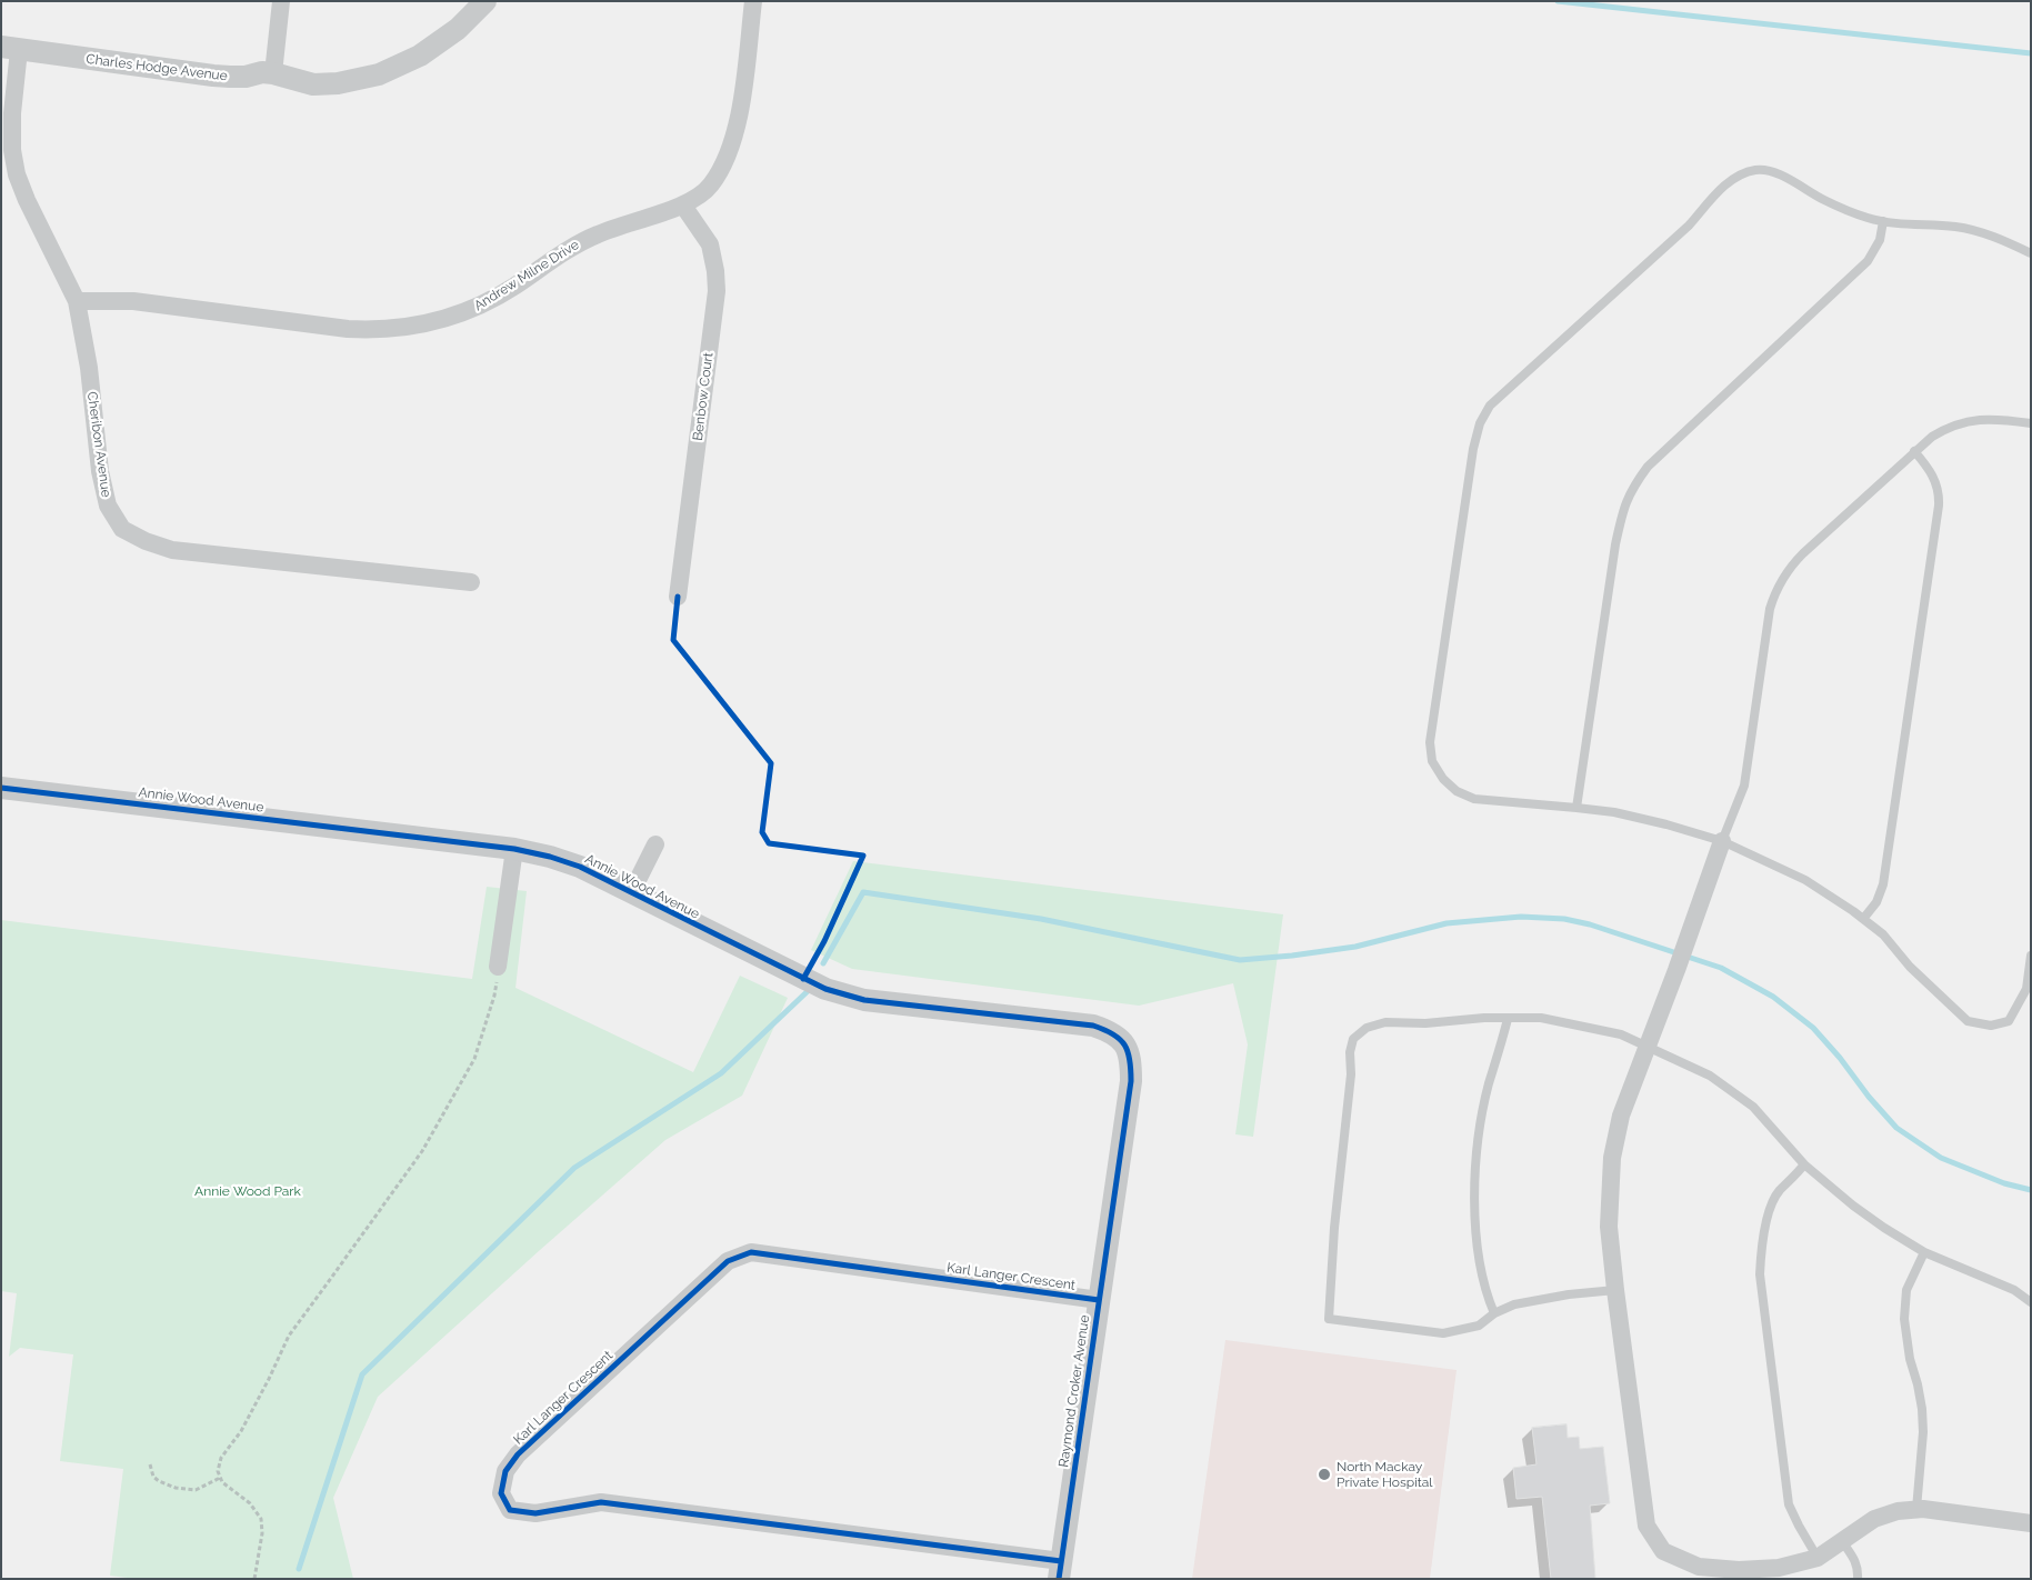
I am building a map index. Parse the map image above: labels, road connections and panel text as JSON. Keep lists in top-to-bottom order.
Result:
{
  "streets": {
    "street": [
      "Charles Hodge Avenue",
      "Andrew Milne Drive",
      "Benbow Court",
      "Cheribon Avenue",
      "Annie Wood Avenue",
      "Karl Langer Crescent",
      "Raymond Croker Avenue"
    ]
  },
  "crossings": [
    ["Charles Hodge Avenue", "Cheribon Avenue"],
    ["Andrew Milne Drive", "Benbow Court"],
    ["Andrew Milne Drive", "Cheribon Avenue"],
    ["Annie Wood Avenue", "Raymond Croker Avenue"],
    ["Karl Langer Crescent", "Raymond Croker Avenue"]
  ],
  "parks": ["Annie Wood Park"],
  "places": ["North Mackay Private Hospital"]
}
